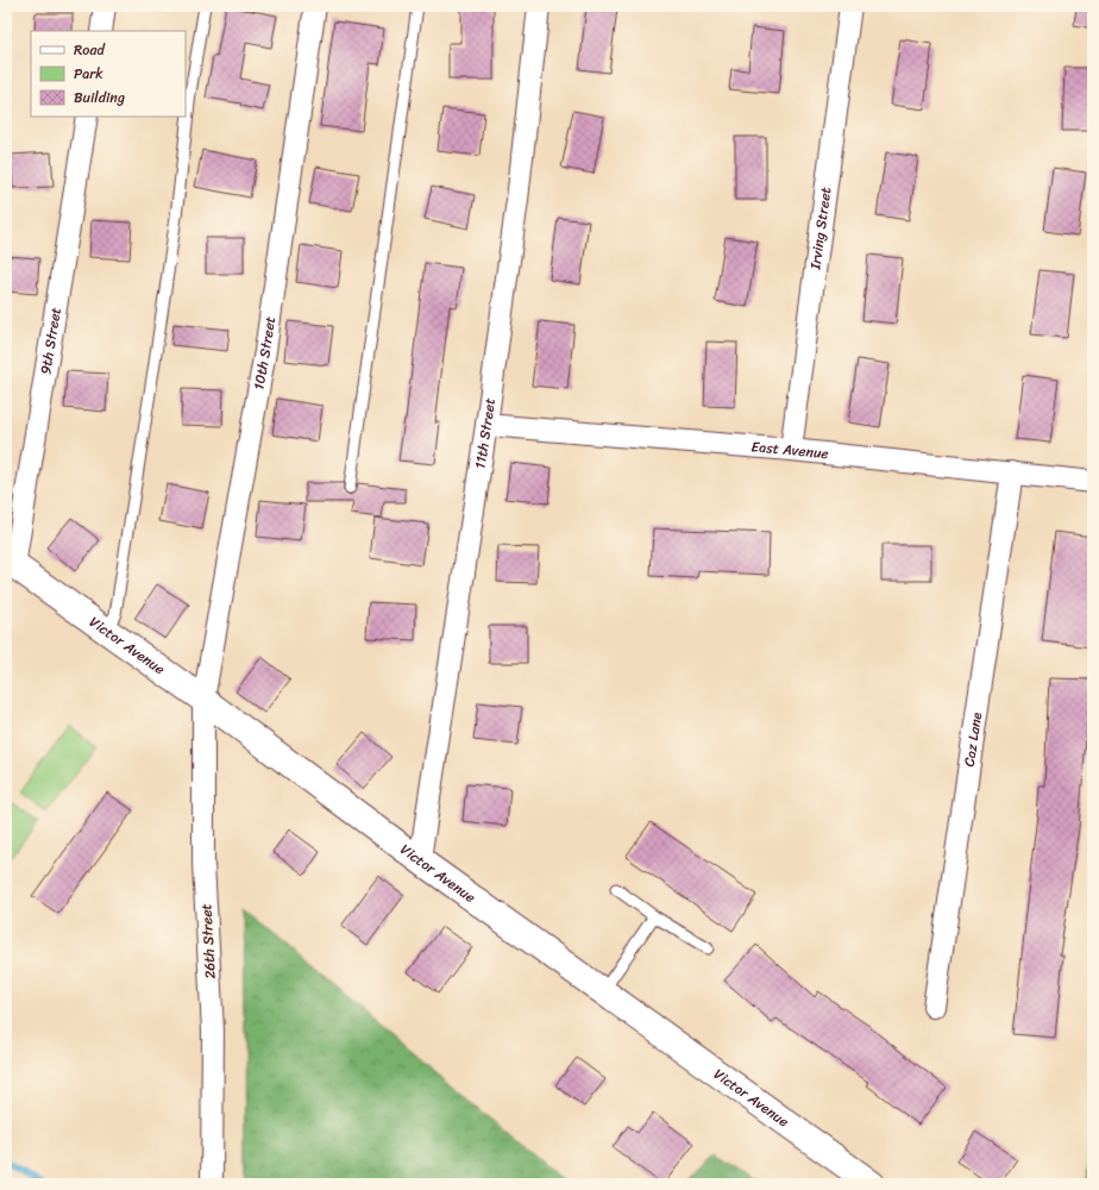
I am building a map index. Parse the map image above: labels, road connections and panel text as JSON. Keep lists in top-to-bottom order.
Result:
{
  "streets": {
    "street": [
      "Irving Street",
      "9th Street",
      "10th Street",
      "11th Street",
      "East Avenue",
      "Victor Avenue",
      "Caz Lane",
      "26th Street"
    ]
  },
  "crossings": [
    ["Irving Street", "East Avenue"],
    ["9th Street", "Victor Avenue"],
    ["10th Street", "Victor Avenue"],
    ["10th Street", "26th Street"],
    ["11th Street", "East Avenue"],
    ["11th Street", "Victor Avenue"],
    ["East Avenue", "Caz Lane"],
    ["Victor Avenue", "26th Street"]
  ],
  "legend": ["Road", "Park", "Building"]
}
